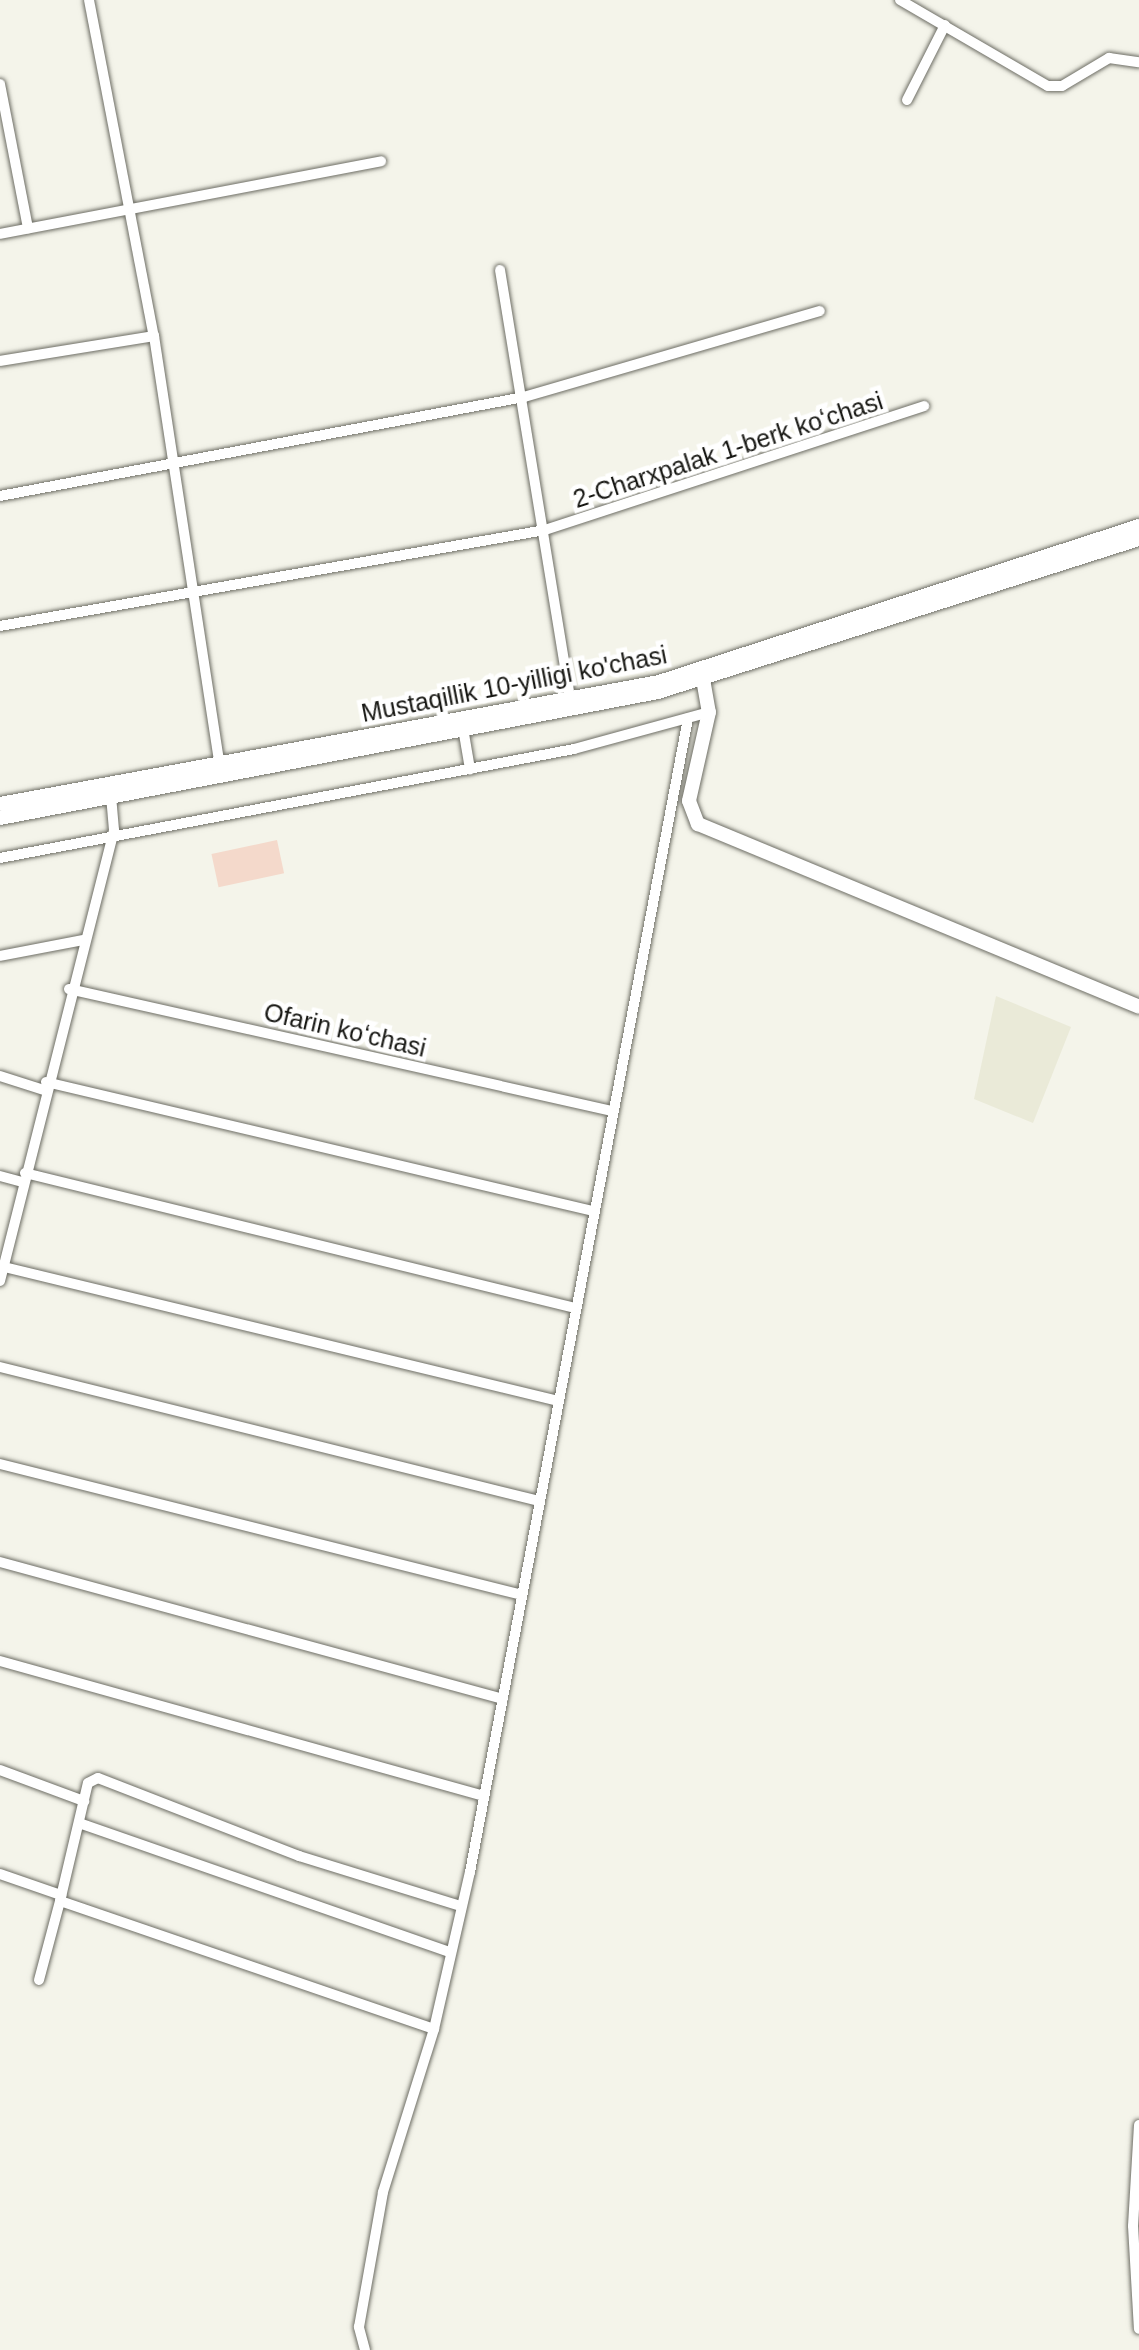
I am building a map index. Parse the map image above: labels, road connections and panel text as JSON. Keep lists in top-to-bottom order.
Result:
{
  "streets": {
    "main road": ["Mustaqillik 10-yilligi ko'chasi"],
    "street": ["2-Charxpalak 1-berk koʻchasi", "Ofarin koʻchasi"]
  }
}
